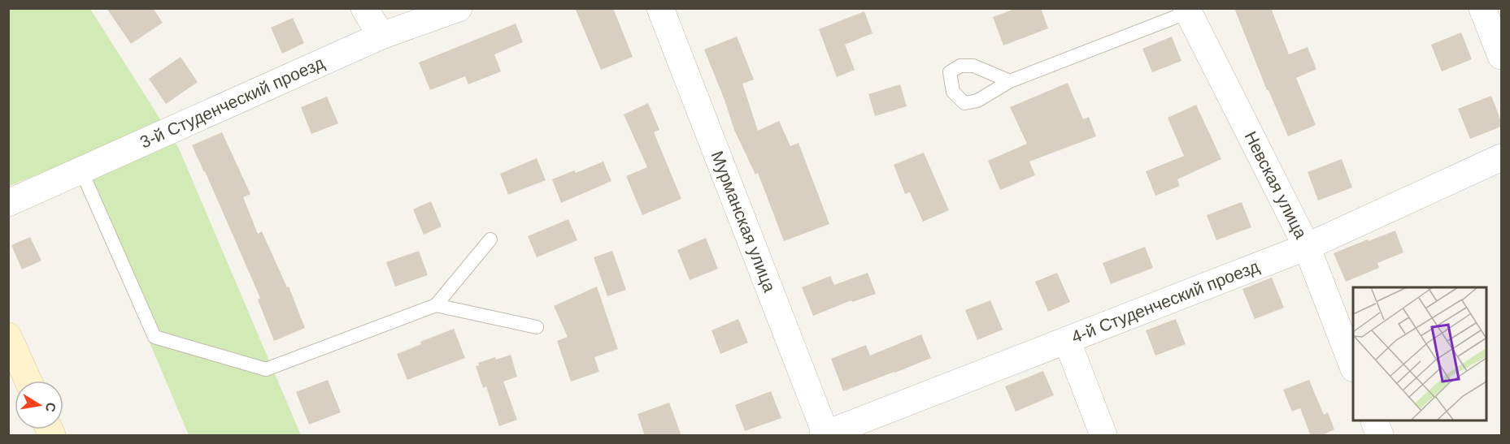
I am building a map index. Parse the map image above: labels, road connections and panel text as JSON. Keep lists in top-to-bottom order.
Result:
{
  "streets": {
    "street": [
      "3-й Студенческий проезд",
      "Невская улица",
      "Мурманская улица",
      "4-й Студенческий проезд"
    ]
  },
  "crossings": [
    ["Невская улица", "4-й Студенческий проезд"],
    ["Мурманская улица", "4-й Студенческий проезд"]
  ],
  "north": "right"
}
